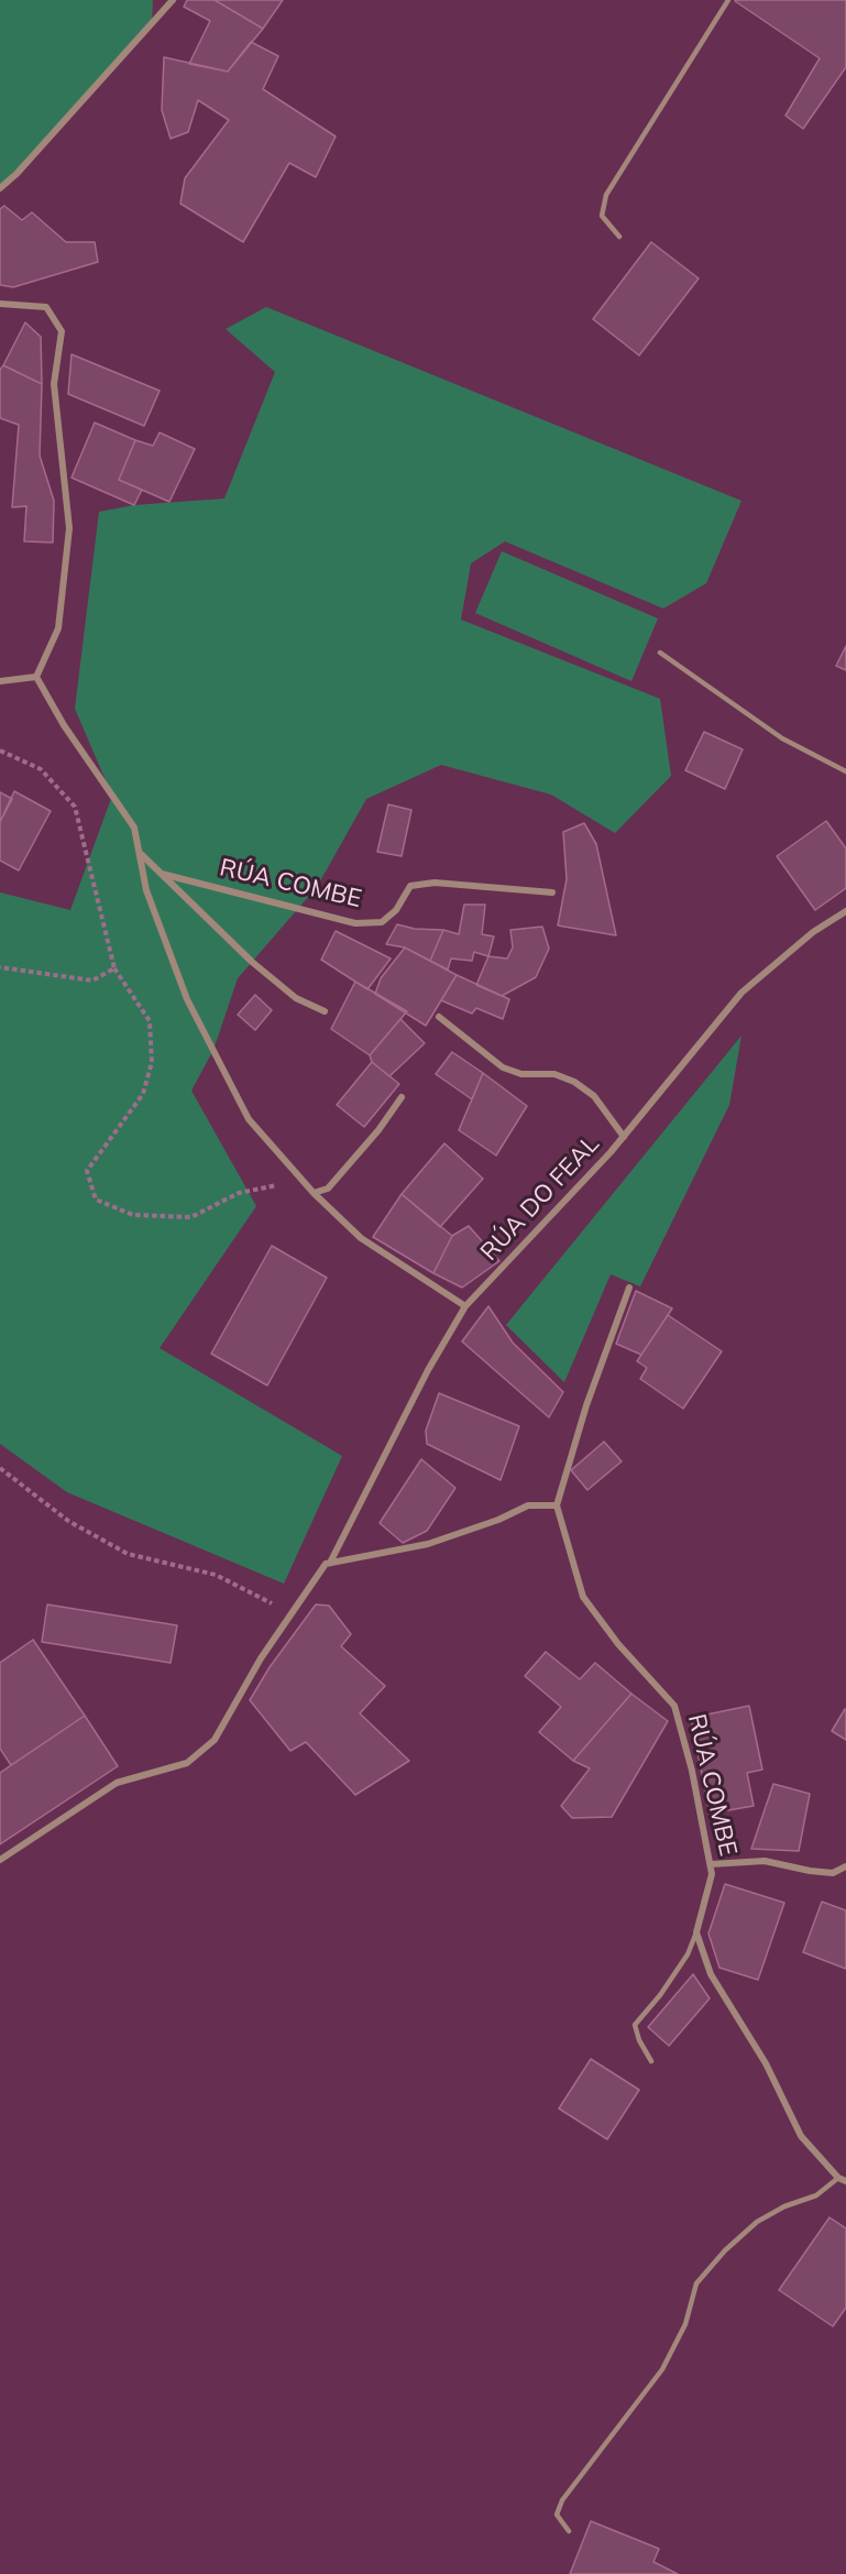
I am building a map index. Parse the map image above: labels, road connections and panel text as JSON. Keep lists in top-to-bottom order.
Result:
{
  "streets": {
    "street": ["RÚA COMBE", "RÚA DO FEAL"]
  }
}
